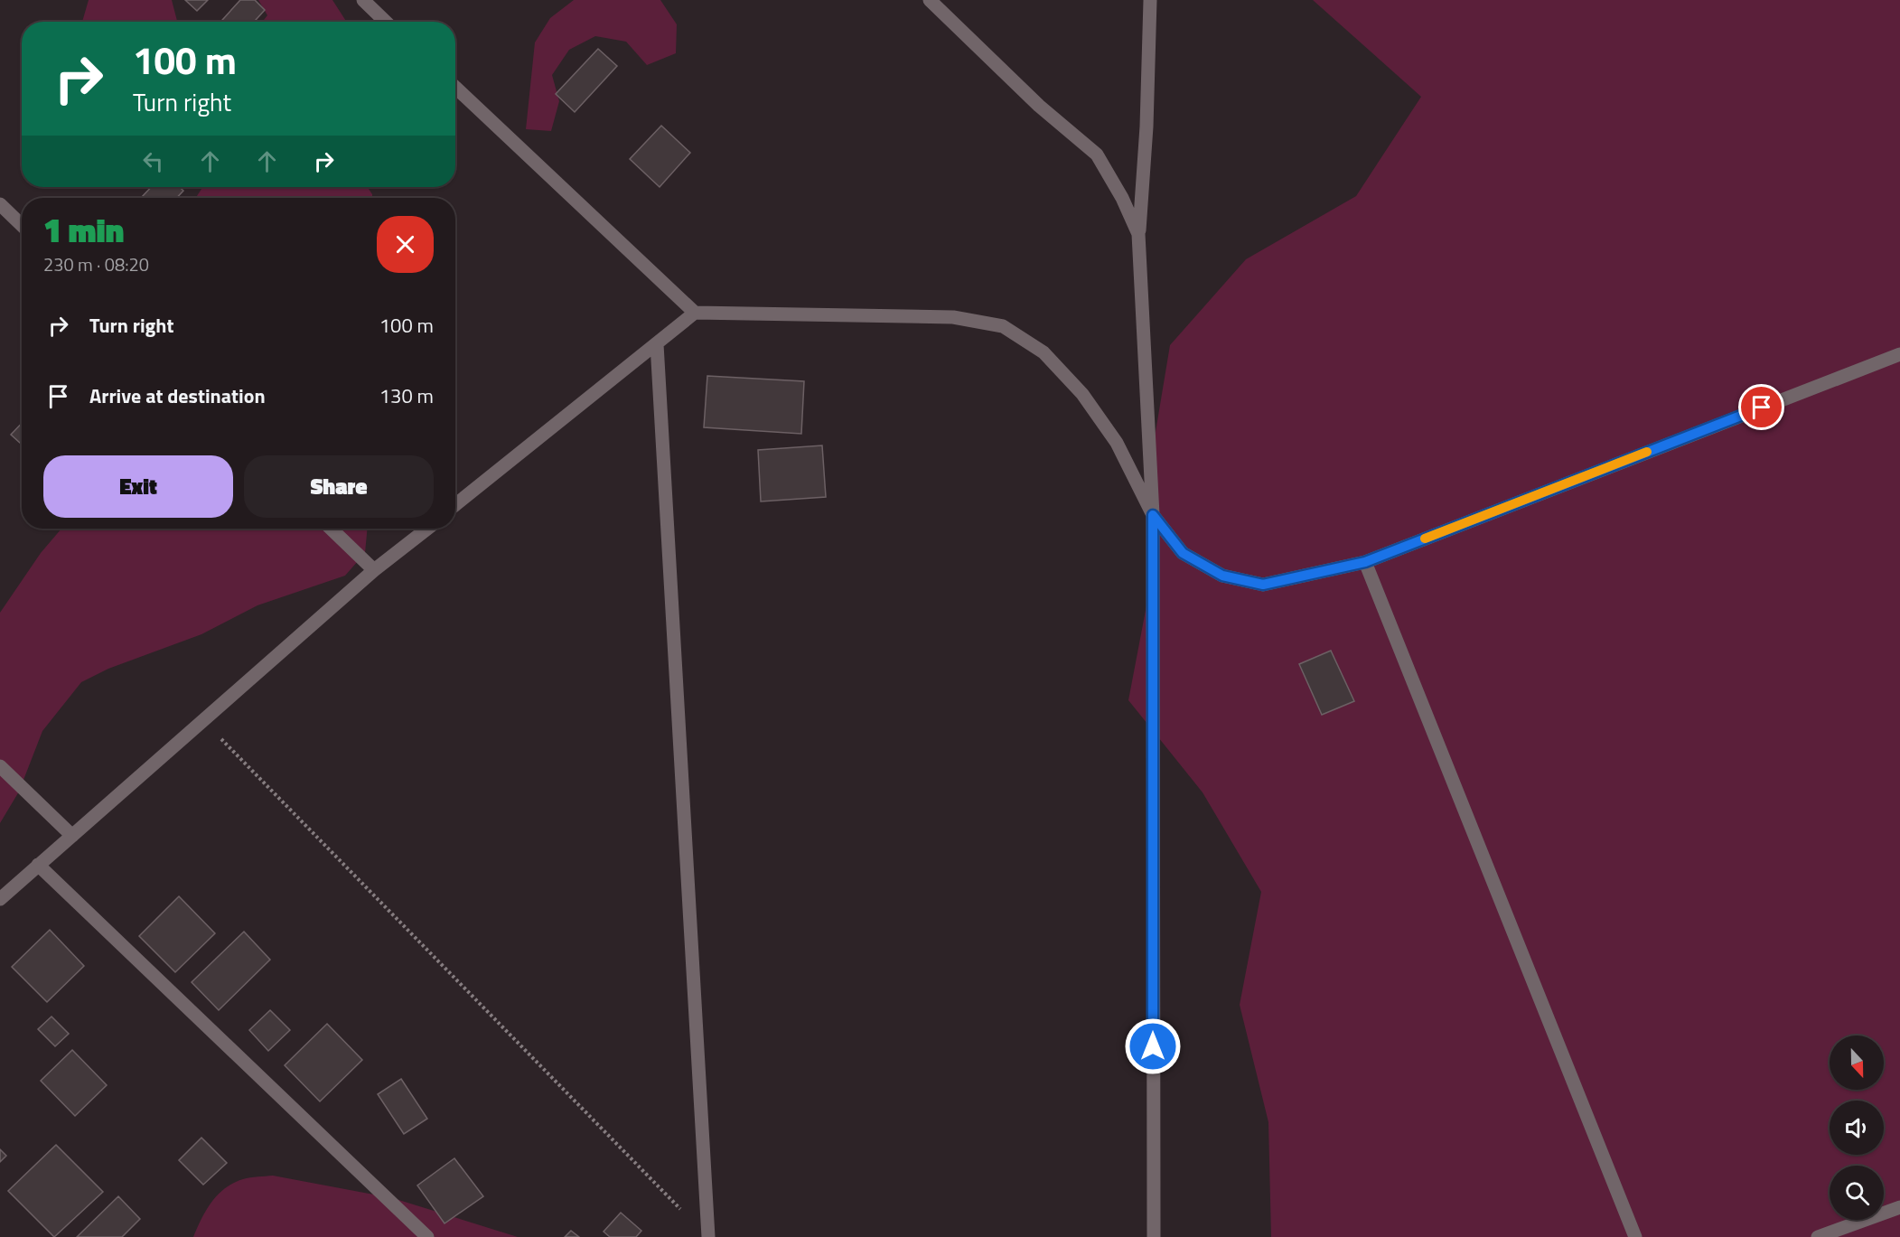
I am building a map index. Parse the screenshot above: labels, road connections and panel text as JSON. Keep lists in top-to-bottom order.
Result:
{
  "north": "bottom",
  "page": {
    "turn": ["100 m", "Turn right"],
    "heading": ["1 min", "230 m · 08:20"],
    "list": [
      {
        "name": "Turn right",
        "value": "100 m"
      },
      {
        "name": "Arrive at destination",
        "value": "130 m"
      }
    ],
    "buttons": ["Exit", "Share"]
  }
}
